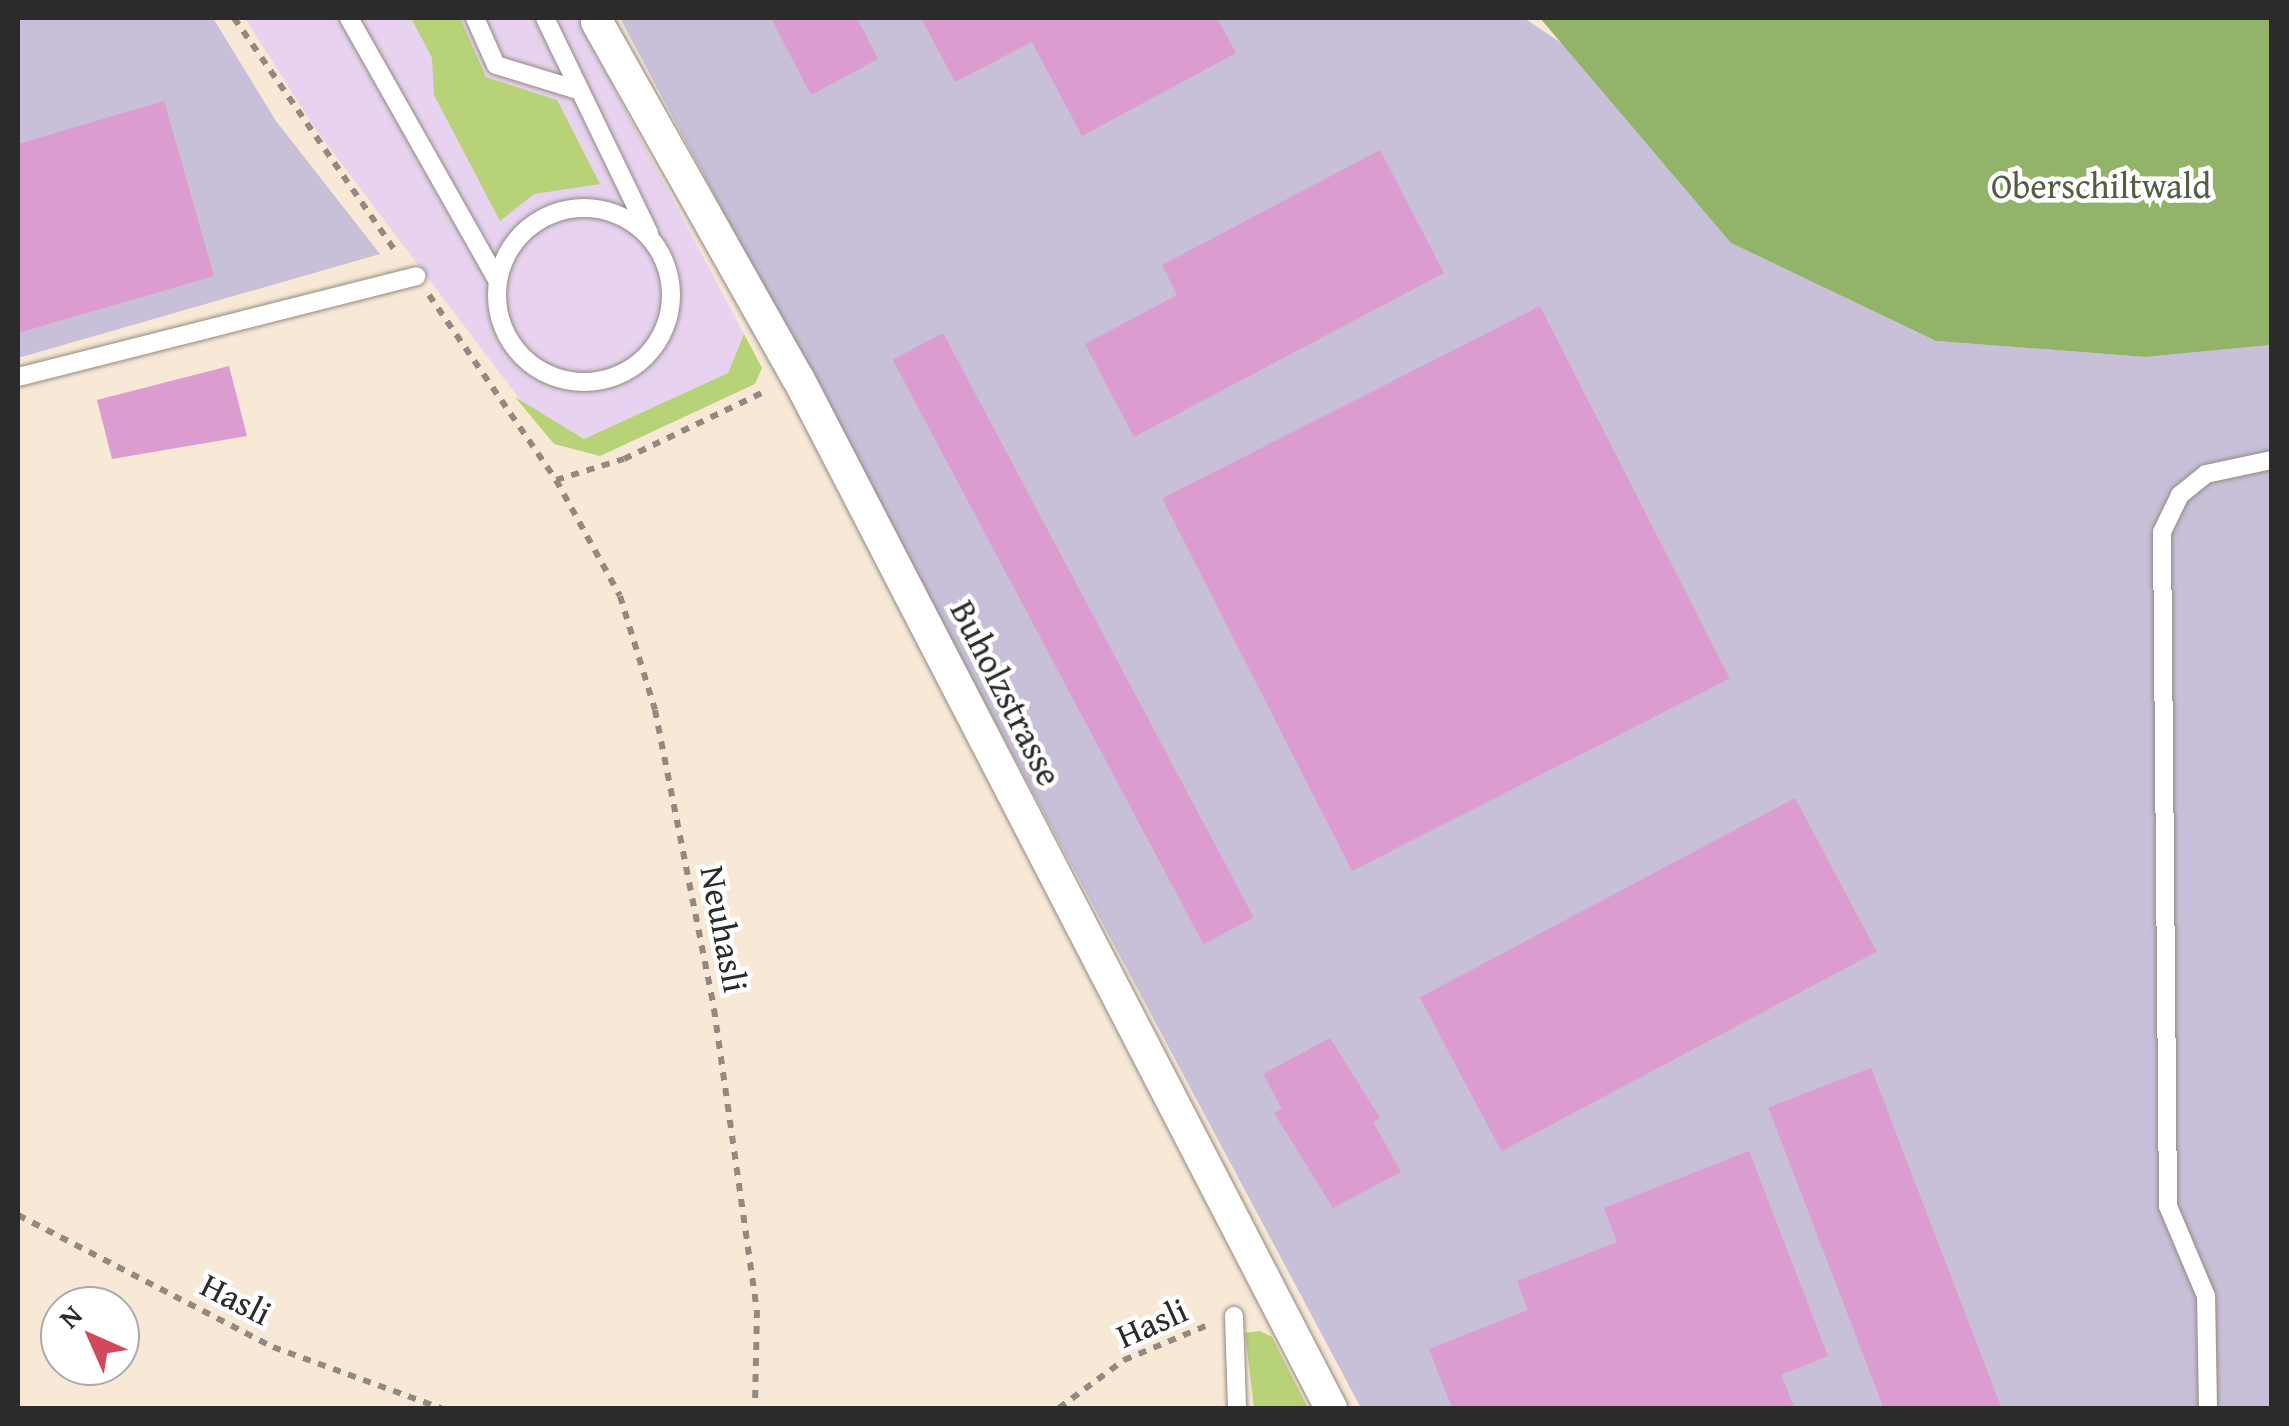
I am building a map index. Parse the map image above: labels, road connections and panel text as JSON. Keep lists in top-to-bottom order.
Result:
{
  "streets": {
    "street": ["Buholzstrasse"],
    "path": ["Neuhasli", "Hasli"]
  },
  "crossings": [
    ["Buholzstrasse", "Neuhasli"]
  ],
  "parks": ["Oberschiltwald"],
  "north": "top left"
}
